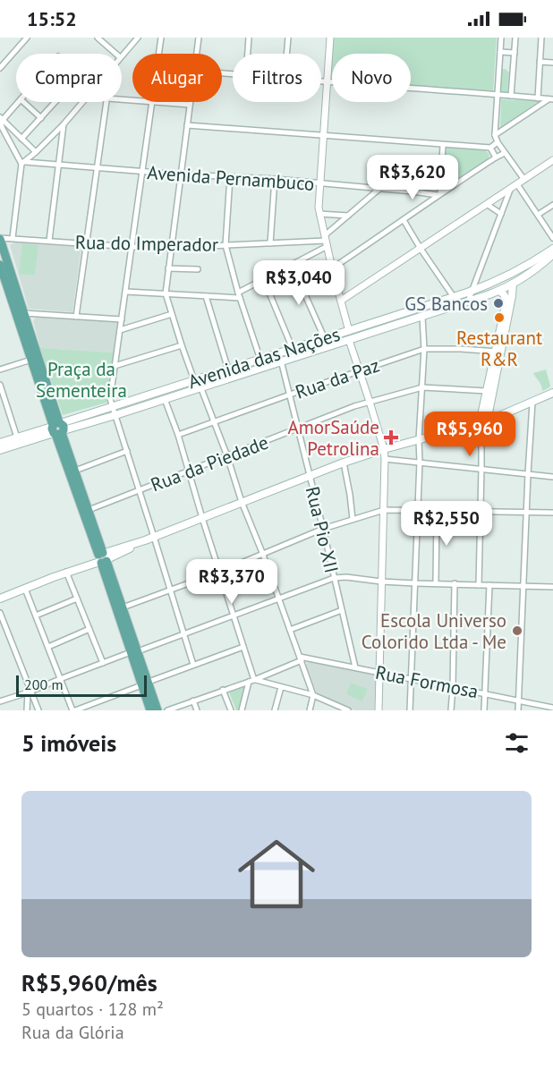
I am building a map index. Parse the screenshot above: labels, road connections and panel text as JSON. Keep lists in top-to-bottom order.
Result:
{
  "streets": {
    "main road": ["Avenida das Nações"],
    "street": [
      "Avenida Pernambuco",
      "Rua do Imperador",
      "Rua da Paz",
      "Rua da Piedade",
      "Rua Pio XII",
      "Rua Formosa"
    ]
  },
  "crossings": [
    ["Avenida das Nações", "Rua Pio XII"],
    ["Rua da Paz", "Rua Pio XII"],
    ["Rua da Piedade", "Rua Pio XII"],
    ["Rua Pio XII", "Rua Formosa"]
  ],
  "parks": ["Praça da Sementeira"],
  "places": {
    "other": ["GS Bancos", "Restaurant R&R", "Escola Universo Colorido Ltda - Me"],
    "health": ["AmorSaúde Petrolina"]
  },
  "scale_bar": "200 m",
  "page": {
    "status": "15:52",
    "chip": [
      "Comprar",
      "Alugar",
      "Filtros",
      "Novo"
    ],
    "price": [
      "R$3,620",
      "R$3,040",
      "R$5,960",
      "R$2,550",
      "R$3,370"
    ],
    "scale": "200 m",
    "heading": "5 imóveis",
    "list": [
      {
        "name": "R$5,960/mês",
        "note": "5 quartos · 128 m² · Rua da Glória"
      }
    ]
  }
}
